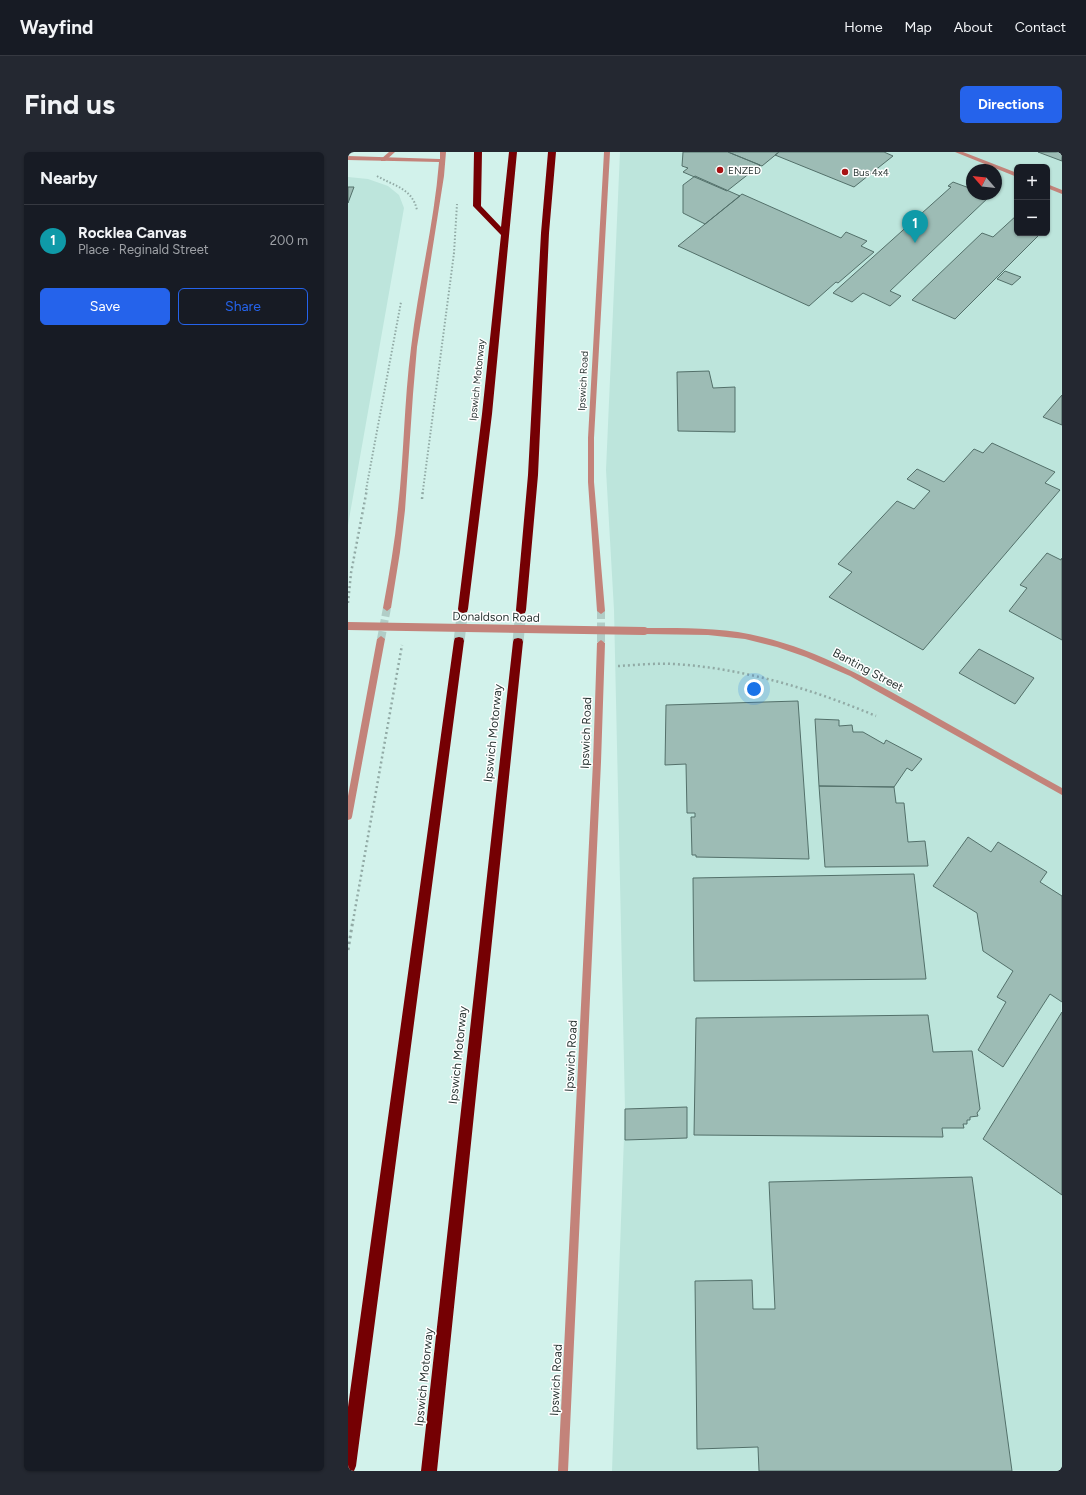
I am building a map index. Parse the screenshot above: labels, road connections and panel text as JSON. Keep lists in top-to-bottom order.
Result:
{
  "streets": {
    "highway": ["Ipswich Motorway"],
    "street": ["Ipswich Road", "Donaldson Road", "Banting Street"]
  },
  "crossings": [
    ["Donaldson Road", "Banting Street"]
  ],
  "places": ["ENZED", "Bus 4x4"],
  "north": "top left",
  "page": {
    "header": "Wayfind",
    "nav": [
      "Home",
      "Map",
      "About",
      "Contact"
    ],
    "buttons": [
      "Directions",
      ["Save", "Share"]
    ],
    "title": "Find us",
    "heading": "Nearby",
    "map_buttons": ["+", "−"],
    "list": [
      {
        "mark": "1",
        "name": "Rocklea Canvas",
        "note": "Place · Reginald Street",
        "value": "200 m"
      }
    ],
    "pins": "1"
  }
}
